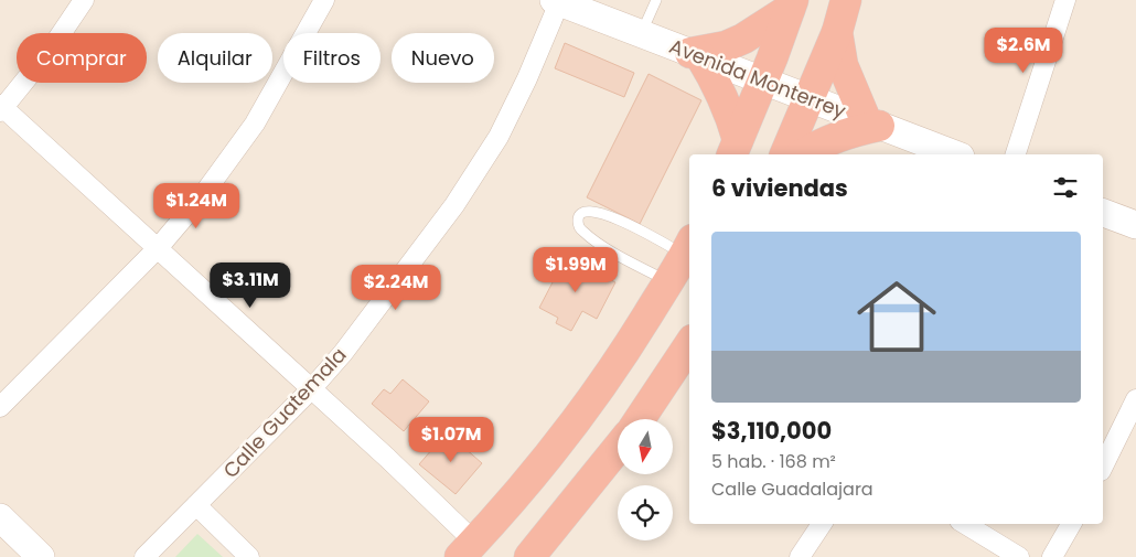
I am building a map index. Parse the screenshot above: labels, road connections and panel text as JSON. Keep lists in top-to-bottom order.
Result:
{
  "streets": {
    "street": ["Avenida Monterrey", "Calle Guatemala"]
  },
  "crossings": [
    ["Avenida Monterrey", "Calle Guatemala"]
  ],
  "north": "bottom",
  "page": {
    "price": [
      "$2.6M",
      "$1.24M",
      "$1.99M",
      "$3.11M",
      "$2.24M",
      "$1.07M"
    ],
    "chip": [
      "Comprar",
      "Alquilar",
      "Filtros",
      "Nuevo"
    ],
    "heading": "6 viviendas",
    "list": [
      {
        "name": "$3,110,000",
        "note": "5 hab. · 168 m² · Calle Guadalajara"
      }
    ]
  }
}
